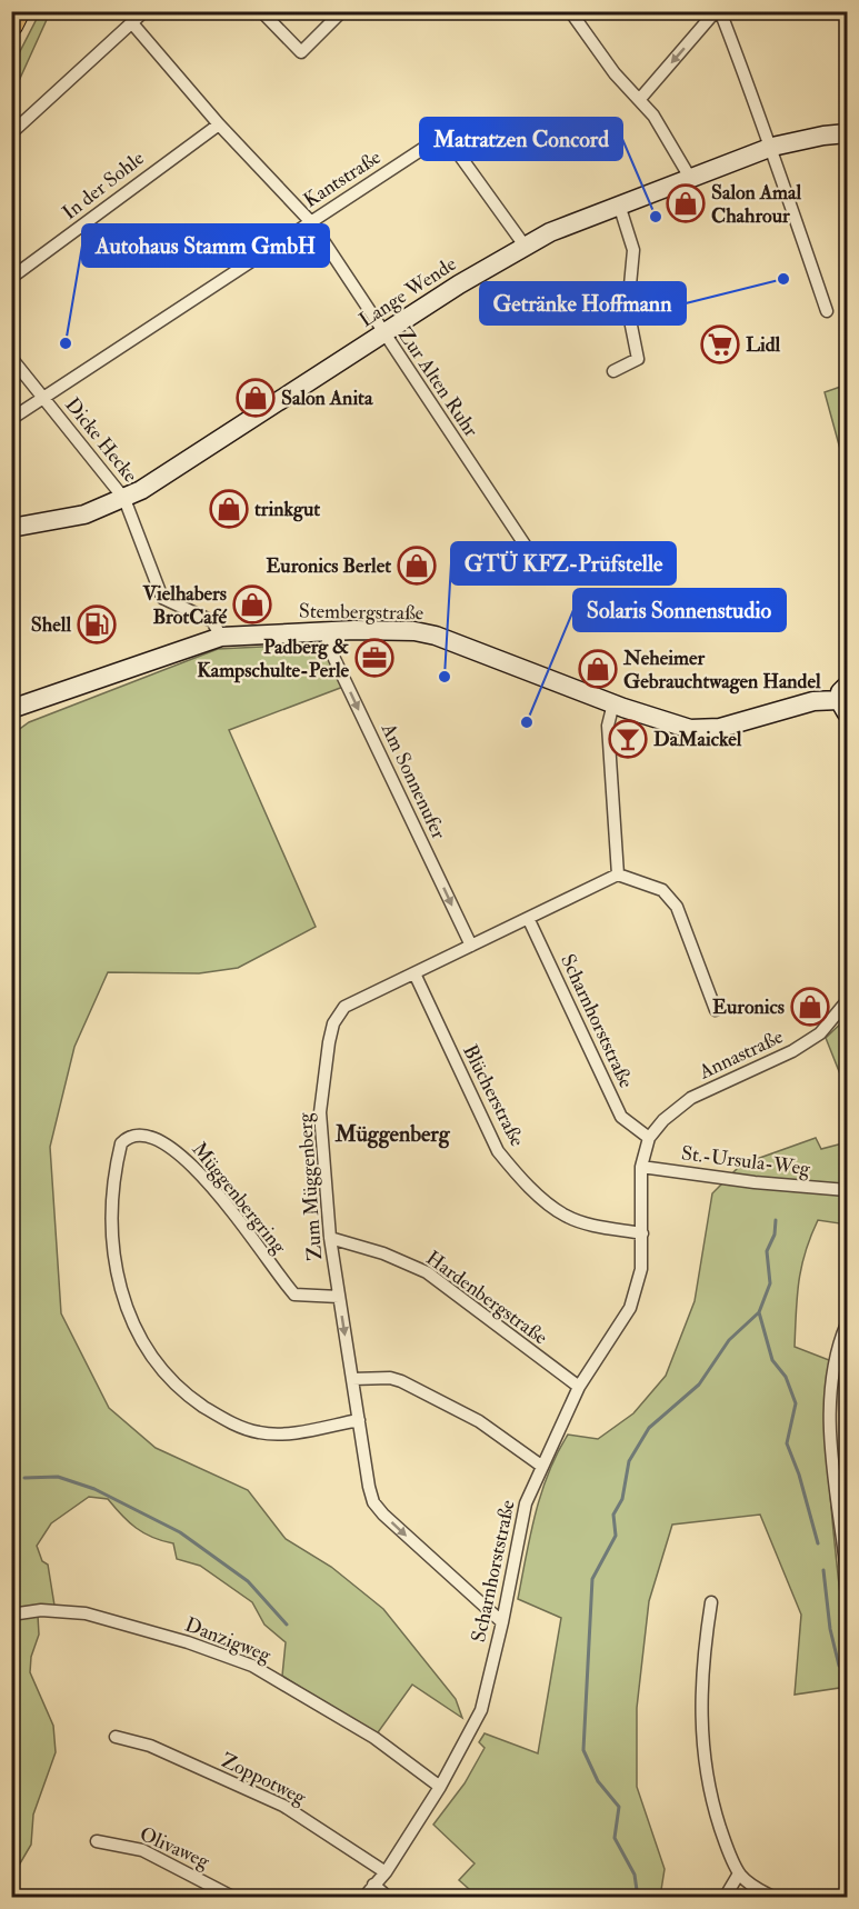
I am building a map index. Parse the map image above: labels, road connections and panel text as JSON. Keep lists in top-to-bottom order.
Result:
{
  "streets": {
    "street": [
      "Kantstraße",
      "In der Sohle",
      "Lange Wende",
      "Zur Alten Ruhr",
      "Dicke Hecke",
      "Stembergstraße",
      "Am Sonnenufer",
      "Scharnhorststraße",
      "Annastraße",
      "Blücherstraße",
      "St.-Ursula-Weg",
      "Zum Müggenberg",
      "Müggenbergring",
      "Hardenbergstraße",
      "Danzigweg",
      "Zoppotweg",
      "Olivaweg"
    ]
  },
  "crossings": [
    ["Kantstraße", "Lange Wende"],
    ["Kantstraße", "Zur Alten Ruhr"],
    ["Kantstraße", "Dicke Hecke"],
    ["In der Sohle", "Zur Alten Ruhr"],
    ["Lange Wende", "Zur Alten Ruhr"],
    ["Lange Wende", "Dicke Hecke"],
    ["Dicke Hecke", "Stembergstraße"],
    ["Stembergstraße", "Am Sonnenufer"],
    ["Am Sonnenufer", "Zum Müggenberg"],
    ["Scharnhorststraße", "Annastraße"],
    ["Scharnhorststraße", "Blücherstraße"],
    ["Scharnhorststraße", "St.-Ursula-Weg"],
    ["Scharnhorststraße", "Zum Müggenberg"],
    ["Scharnhorststraße", "Hardenbergstraße"],
    ["Scharnhorststraße", "Danzigweg"],
    ["Scharnhorststraße", "Zoppotweg"],
    ["Blücherstraße", "Zum Müggenberg"],
    ["Zum Müggenberg", "Müggenbergring"],
    ["Zum Müggenberg", "Hardenbergstraße"]
  ],
  "one_way": ["Am Sonnenufer"],
  "districts": ["Müggenberg"],
  "places": {
    "shop": [
      "Salon Amal Chahrour",
      "Salon Anita",
      "trinkgut",
      "Euronics Berlet",
      "Vielhabers BrotCafé",
      "Neheimer Gebrauchtwagen Handel",
      "Euronics"
    ],
    "other": [
      "Matratzen Concord",
      "Getränke Hoffmann",
      "Autohaus Stamm GmbH",
      "GTÜ KFZ-Prüfstelle",
      "Solaris Sonnenstudio"
    ],
    "supermarket": ["Lidl"],
    "fuel station": ["Shell"],
    "office": ["Padberg & Kampschulte-Perle"],
    "bar": ["DaMaickel"]
  }
}
